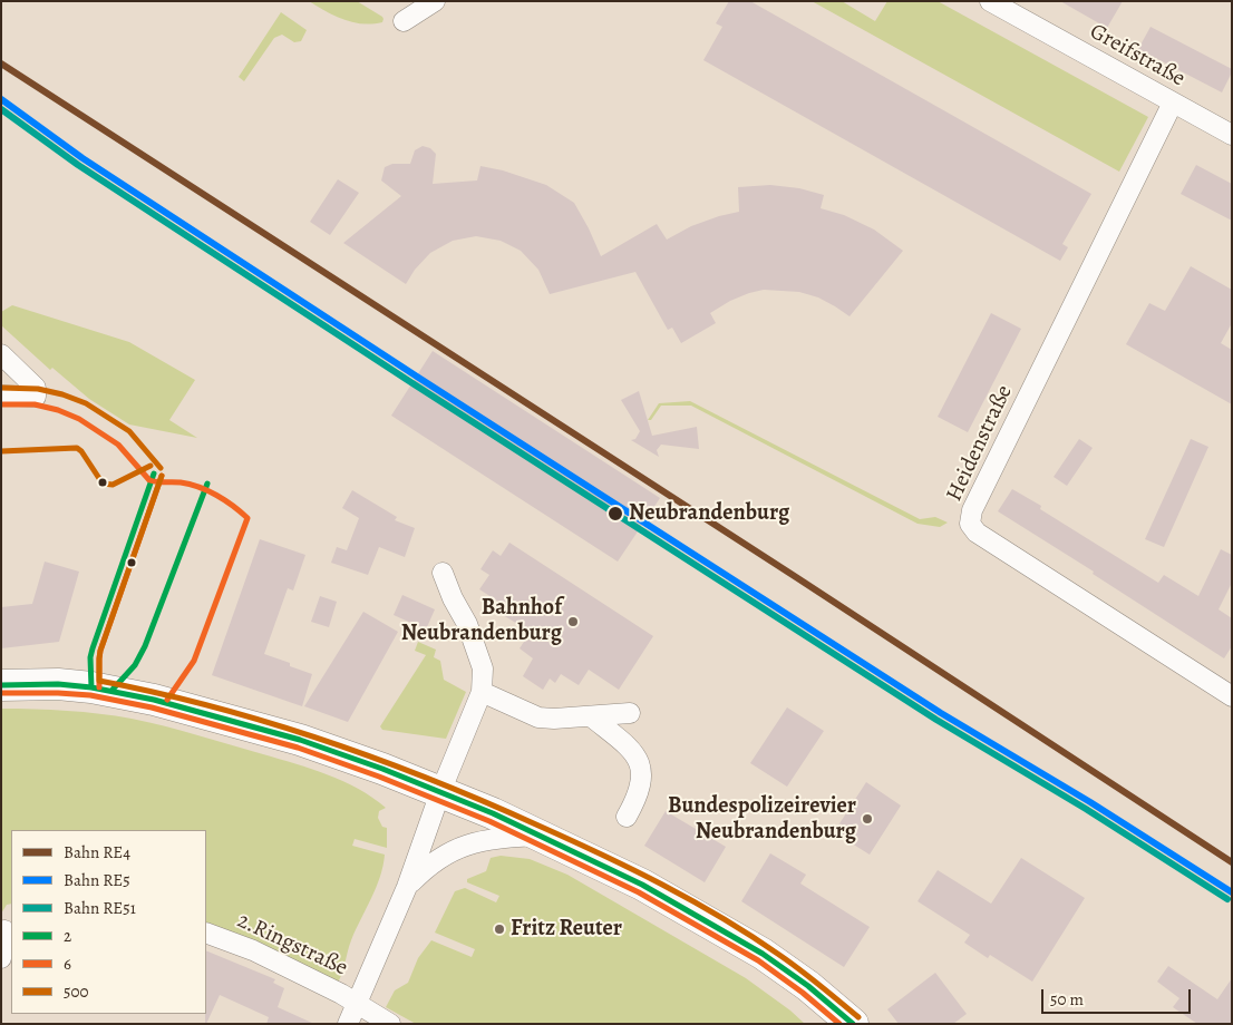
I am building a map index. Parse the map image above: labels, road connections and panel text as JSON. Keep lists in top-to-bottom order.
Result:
{
  "streets": {
    "street": ["Greifstraße", "Heidenstraße", "2.Ringstraße"]
  },
  "crossings": [
    ["Greifstraße", "Heidenstraße"]
  ],
  "places": [
    "Neubrandenburg",
    "Bahnhof Neubrandenburg",
    "Bundespolizeirevier Neubrandenburg",
    "Fritz Reuter"
  ],
  "lines": [
    "rail line RE4",
    "rail line RE5",
    "rail line RE51",
    "transit line 500",
    "transit line 6",
    "transit line 2"
  ],
  "legend": [
    "Bahn RE4",
    "Bahn RE5",
    "Bahn RE51",
    "2",
    "6",
    "500"
  ],
  "scale_bar": "50 m"
}
